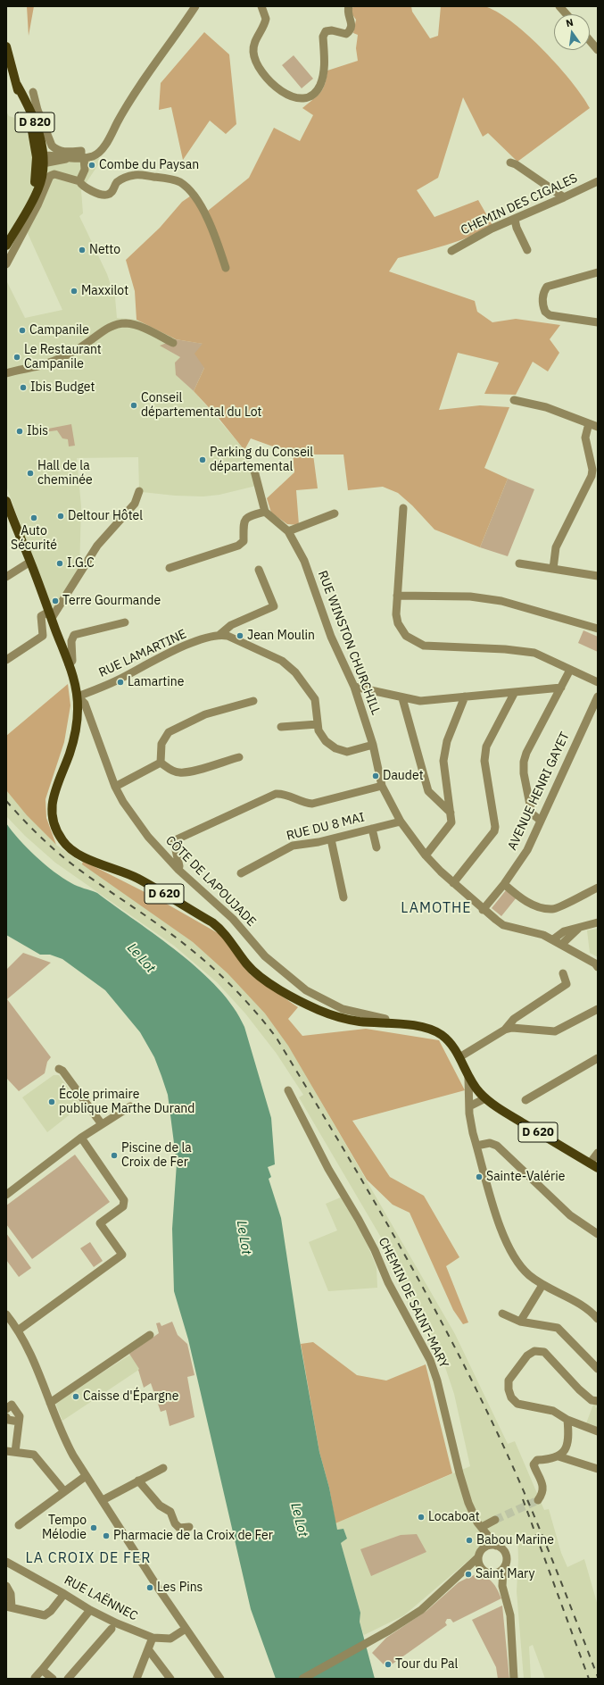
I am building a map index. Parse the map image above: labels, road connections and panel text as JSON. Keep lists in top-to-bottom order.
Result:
{
  "streets": {
    "main road": ["D 820", "D 620"],
    "street": [
      "CHEMIN DES CIGALES",
      "RUE WINSTON CHURCHILL",
      "RUE LAMARTINE",
      "AVENUE HENRI GAYET",
      "RUE DU 8 MAI",
      "CÔTE DE LAPOUJADE",
      "CHEMIN DE SAINT-MARY",
      "RUE LAËNNEC"
    ]
  },
  "crossings": [
    ["RUE WINSTON CHURCHILL", "AVENUE HENRI GAYET"],
    ["RUE WINSTON CHURCHILL", "RUE DU 8 MAI"],
    ["RUE LAMARTINE", "CÔTE DE LAPOUJADE"],
    ["RUE LAMARTINE", "D 620"],
    ["CÔTE DE LAPOUJADE", "D 620"]
  ],
  "districts": ["LAMOTHE", "LA CROIX DE FER"],
  "water": ["Le Lot"],
  "places": [
    "Combe du Paysan",
    "Netto",
    "Maxxilot",
    "Campanile",
    "Le Restaurant Campanile",
    "Ibis Budget",
    "Conseil départemental du Lot",
    "Ibis",
    "Parking du Conseil départemental",
    "Hall de la cheminée",
    "Deltour Hôtel",
    "Auto Sécurité",
    "I.G.C",
    "Terre Gourmande",
    "Jean Moulin",
    "Lamartine",
    "Daudet",
    "École primaire publique Marthe Durand",
    "Piscine de la Croix de Fer",
    "Sainte-Valérie",
    "Caisse d'Épargne",
    "Locaboat",
    "Tempo Mélodie",
    "Pharmacie de la Croix de Fer",
    "Babou Marine",
    "Saint Mary",
    "Les Pins",
    "Tour du Pal"
  ],
  "north": "top"
}
